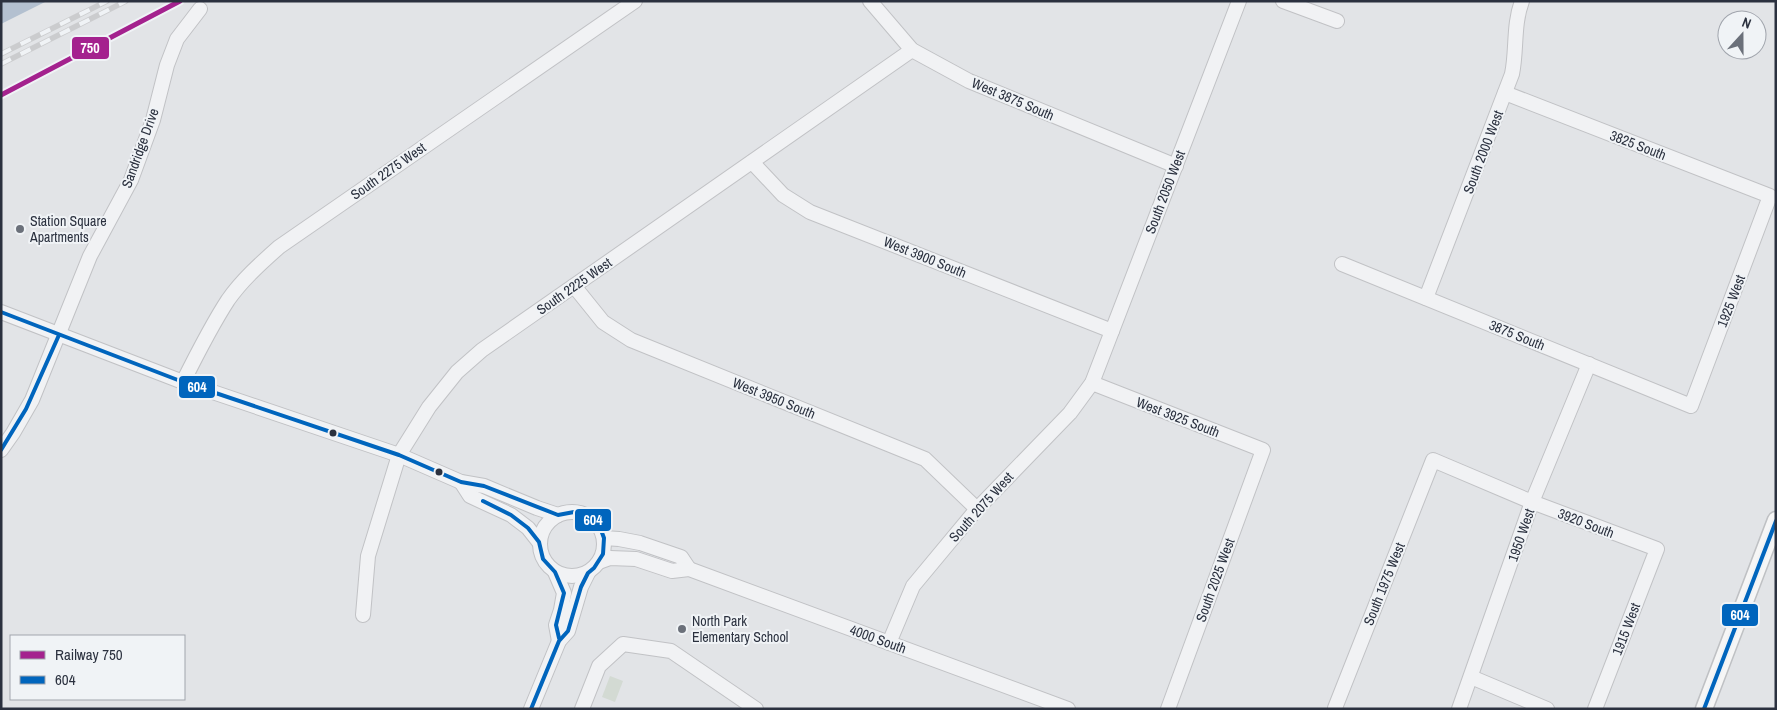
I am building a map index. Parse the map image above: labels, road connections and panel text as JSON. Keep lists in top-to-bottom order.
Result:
{
  "streets": {
    "street": [
      "West 3875 South",
      "3825 South",
      "Sandridge Drive",
      "South 2000 West",
      "South 2275 West",
      "South 2050 West",
      "West 3900 South",
      "South 2225 West",
      "1925 West",
      "3875 South",
      "West 3950 South",
      "West 3925 South",
      "South 2075 West",
      "3920 South",
      "1950 West",
      "South 2025 West",
      "South 1975 West",
      "1915 West",
      "4000 South"
    ]
  },
  "crossings": [
    ["West 3875 South", "South 2050 West"],
    ["West 3875 South", "South 2225 West"],
    ["3825 South", "South 2000 West"],
    ["3825 South", "1925 West"],
    ["South 2000 West", "3875 South"],
    ["South 2050 West", "West 3900 South"],
    ["South 2050 West", "West 3925 South"],
    ["South 2050 West", "South 2075 West"],
    ["West 3900 South", "South 2225 West"],
    ["South 2225 West", "West 3950 South"],
    ["1925 West", "3875 South"],
    ["3875 South", "1950 West"],
    ["West 3950 South", "South 2075 West"],
    ["West 3925 South", "South 2075 West"],
    ["West 3925 South", "South 2025 West"],
    ["South 2075 West", "4000 South"],
    ["3920 South", "1950 West"],
    ["3920 South", "South 1975 West"],
    ["3920 South", "1915 West"]
  ],
  "places": ["Station Square Apartments", "North Park Elementary School"],
  "lines": ["rail line 750", "transit line 604"],
  "legend": ["Railway 750", "604"],
  "north": "top"
}
